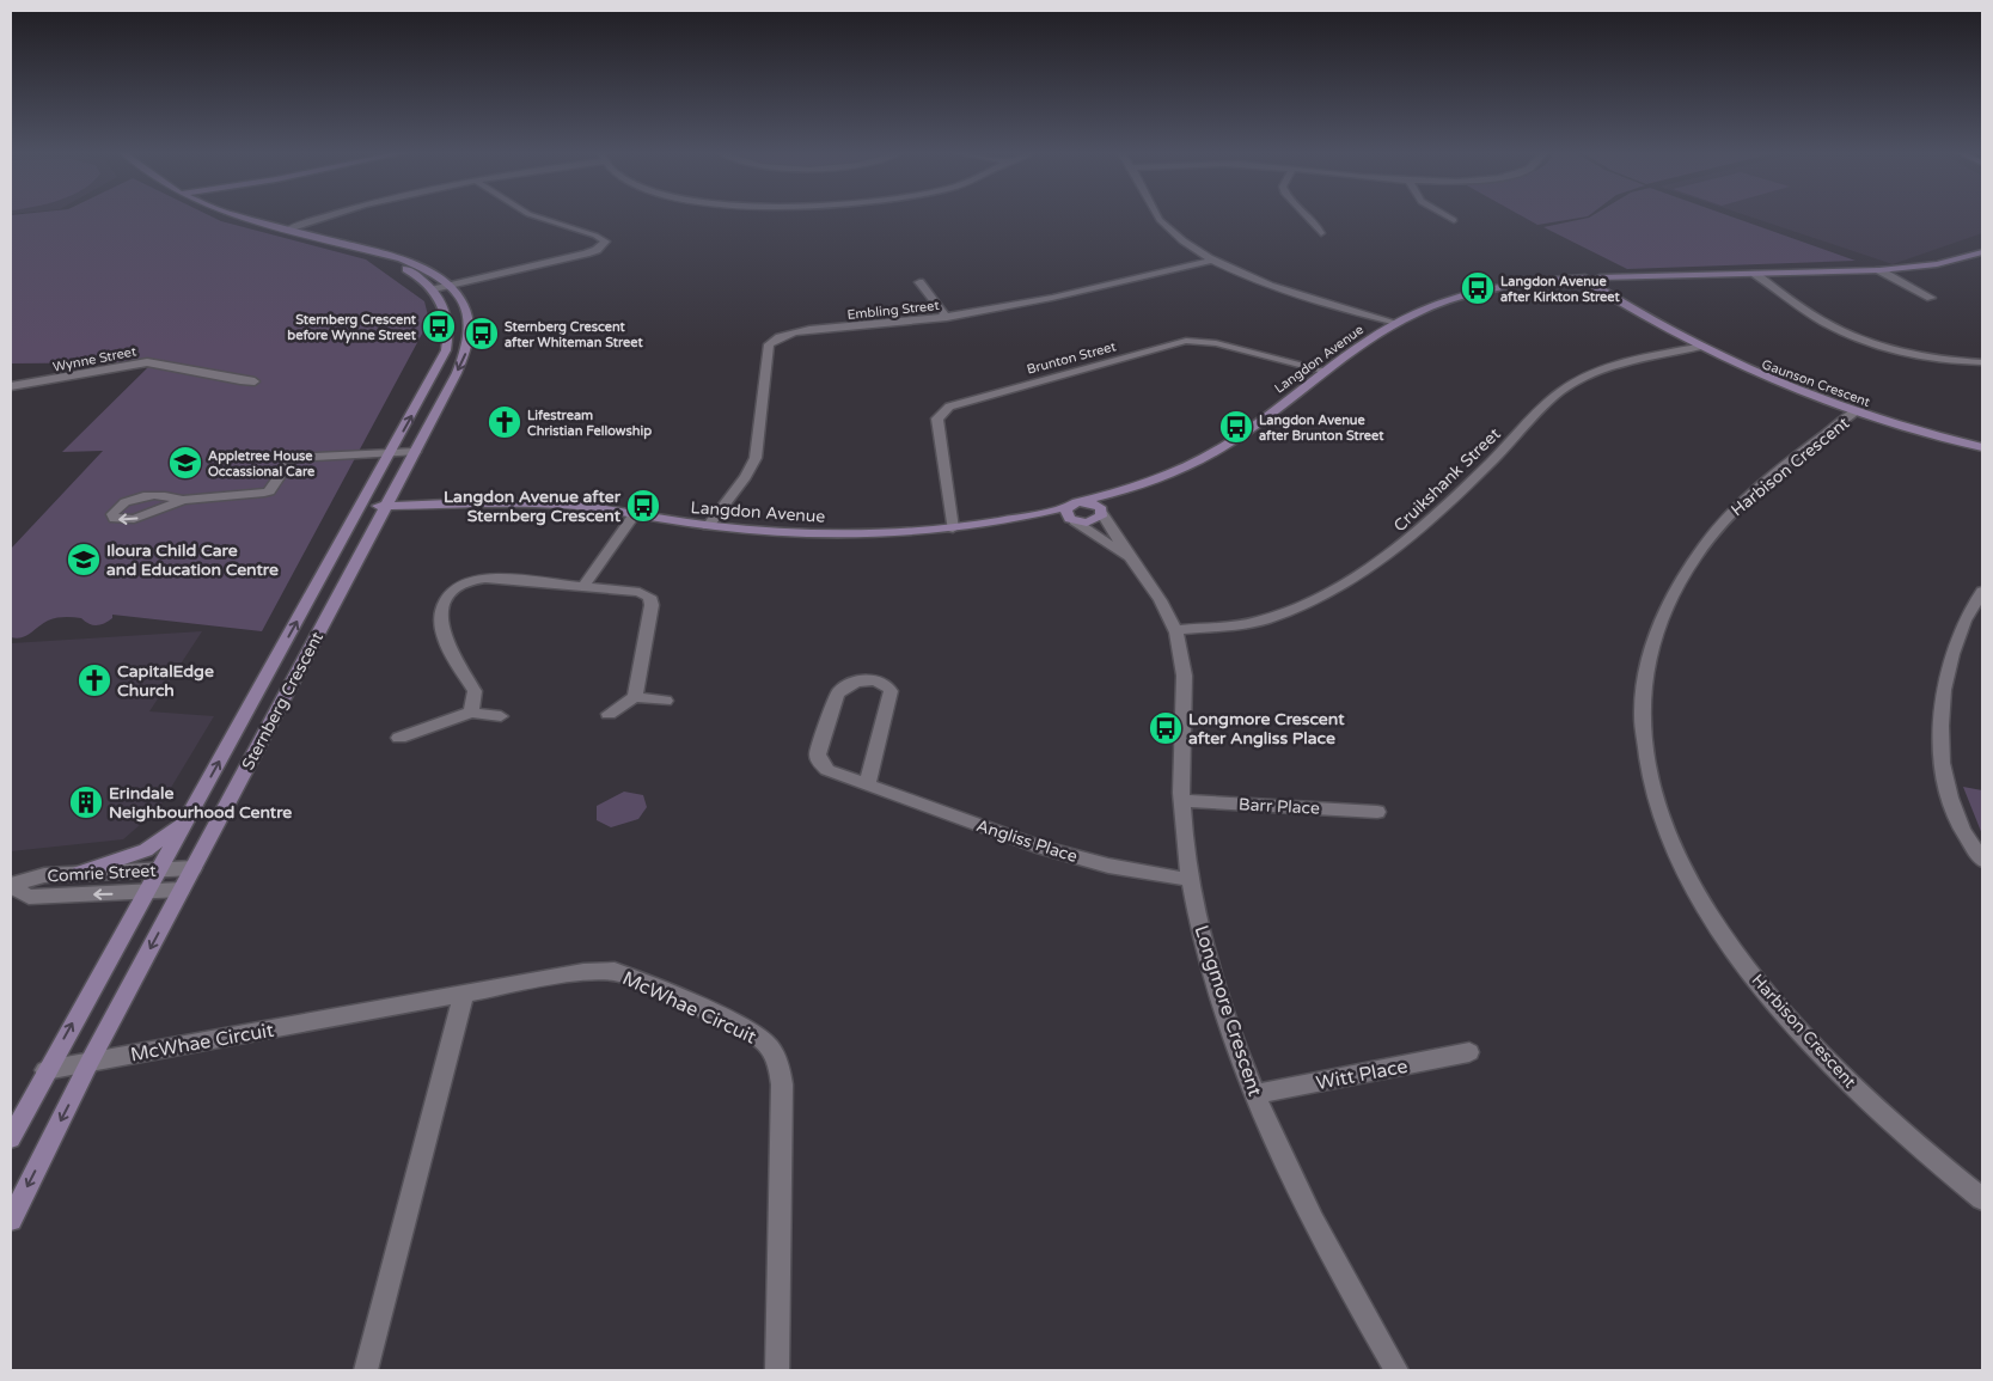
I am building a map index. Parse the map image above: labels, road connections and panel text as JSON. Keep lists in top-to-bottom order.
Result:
{
  "streets": {
    "street": [
      "Embling Street",
      "Brunton Street",
      "Wynne Street",
      "Langdon Avenue",
      "Gaunson Crescent",
      "Harbison Crescent",
      "Cruikshank Street",
      "Sternberg Crescent",
      "Barr Place",
      "Angliss Place",
      "Comrie Street",
      "McWhae Circuit",
      "Longmore Crescent",
      "Witt Place"
    ]
  },
  "crossings": [
    ["Embling Street", "Langdon Avenue"],
    ["Brunton Street", "Langdon Avenue"],
    ["Langdon Avenue", "Gaunson Crescent"],
    ["Langdon Avenue", "Sternberg Crescent"],
    ["Langdon Avenue", "Longmore Crescent"],
    ["Gaunson Crescent", "Harbison Crescent"],
    ["Gaunson Crescent", "Cruikshank Street"],
    ["Cruikshank Street", "Longmore Crescent"],
    ["Sternberg Crescent", "Comrie Street"],
    ["Sternberg Crescent", "McWhae Circuit"],
    ["Barr Place", "Longmore Crescent"],
    ["Angliss Place", "Longmore Crescent"],
    ["Longmore Crescent", "Witt Place"]
  ],
  "places": {
    "bus stop": [
      "Langdon Avenue after Kirkton Street",
      "Sternberg Crescent before Wynne Street",
      "Sternberg Crescent after Whiteman Street",
      "Langdon Avenue after Brunton Street",
      "Langdon Avenue after Sternberg Crescent",
      "Longmore Crescent after Angliss Place"
    ],
    "church": ["Lifestream Christian Fellowship", "CapitalEdge Church"],
    "school or university": ["Appletree House Occassional Care", "Iloura Child Care and Education Centre"],
    "building": ["Erindale Neighbourhood Centre"]
  }
}
